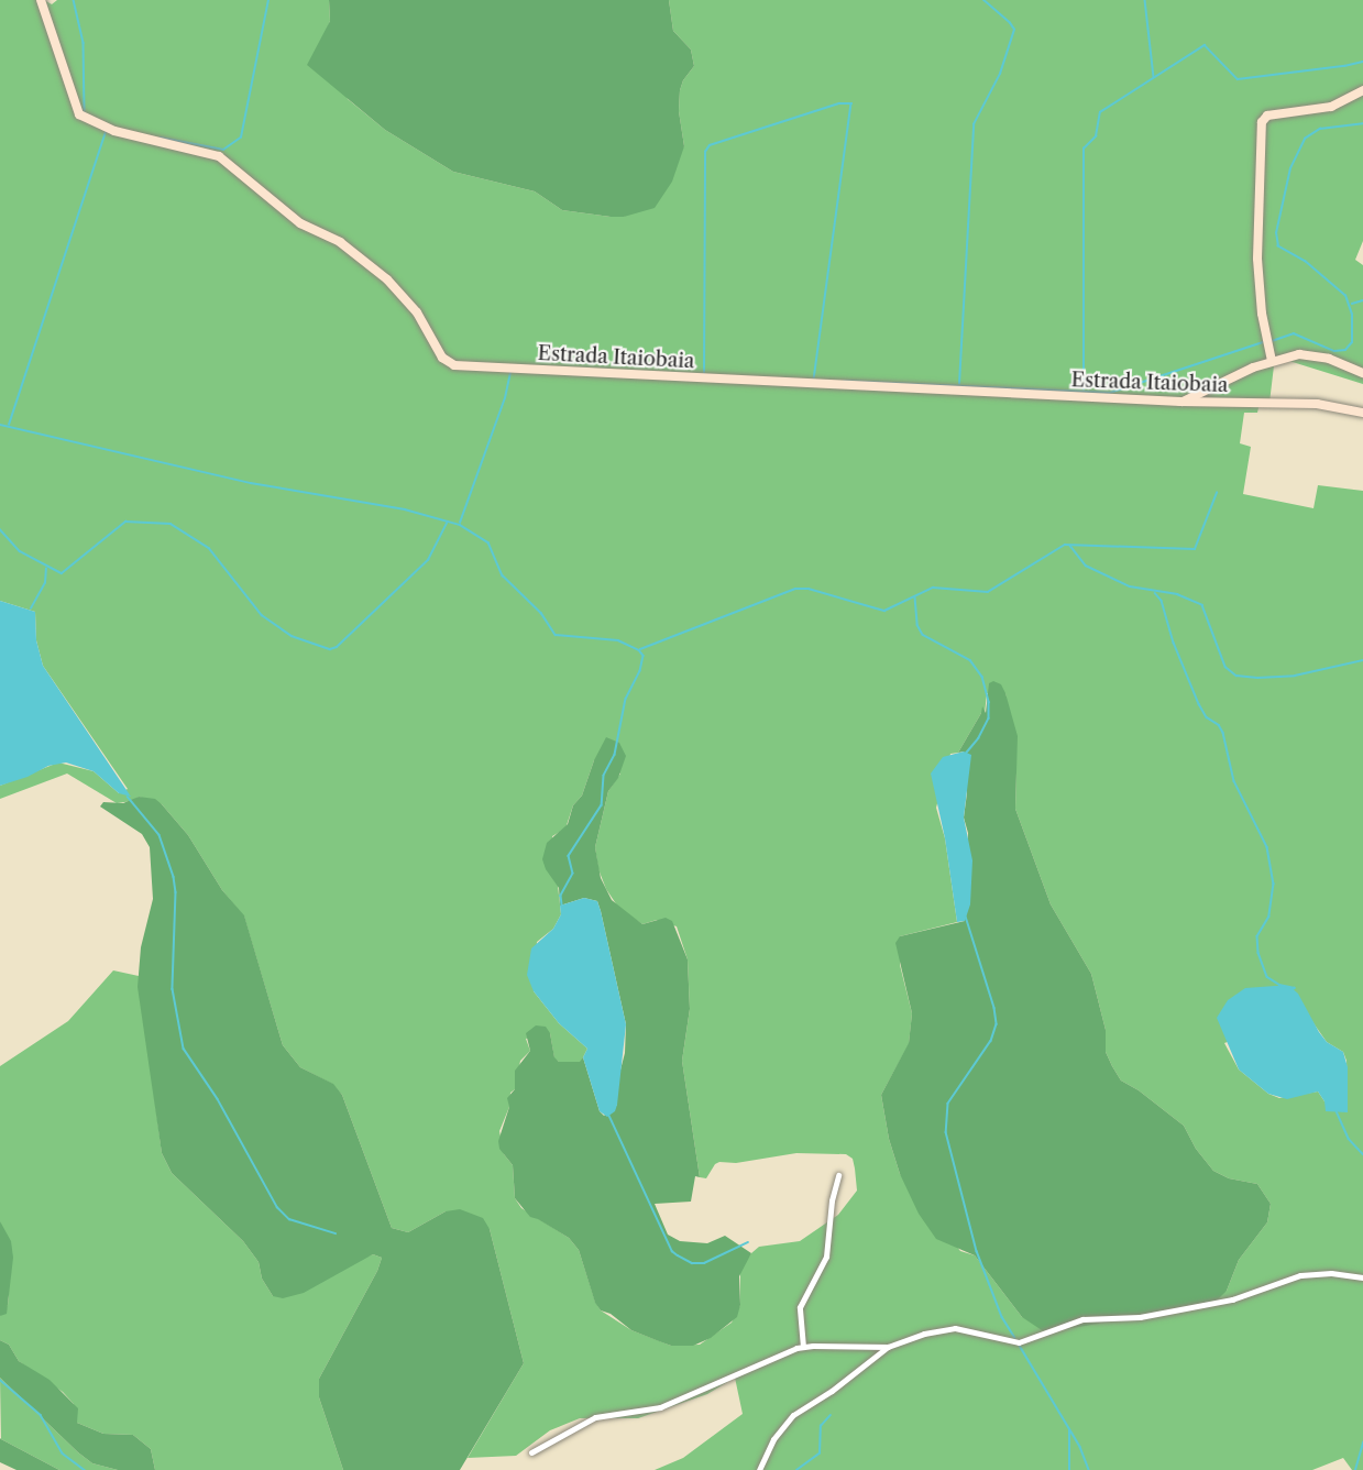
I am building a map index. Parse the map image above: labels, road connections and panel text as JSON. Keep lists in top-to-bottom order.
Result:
{
  "streets": {
    "street": ["Estrada Itaiobaia"]
  }
}
